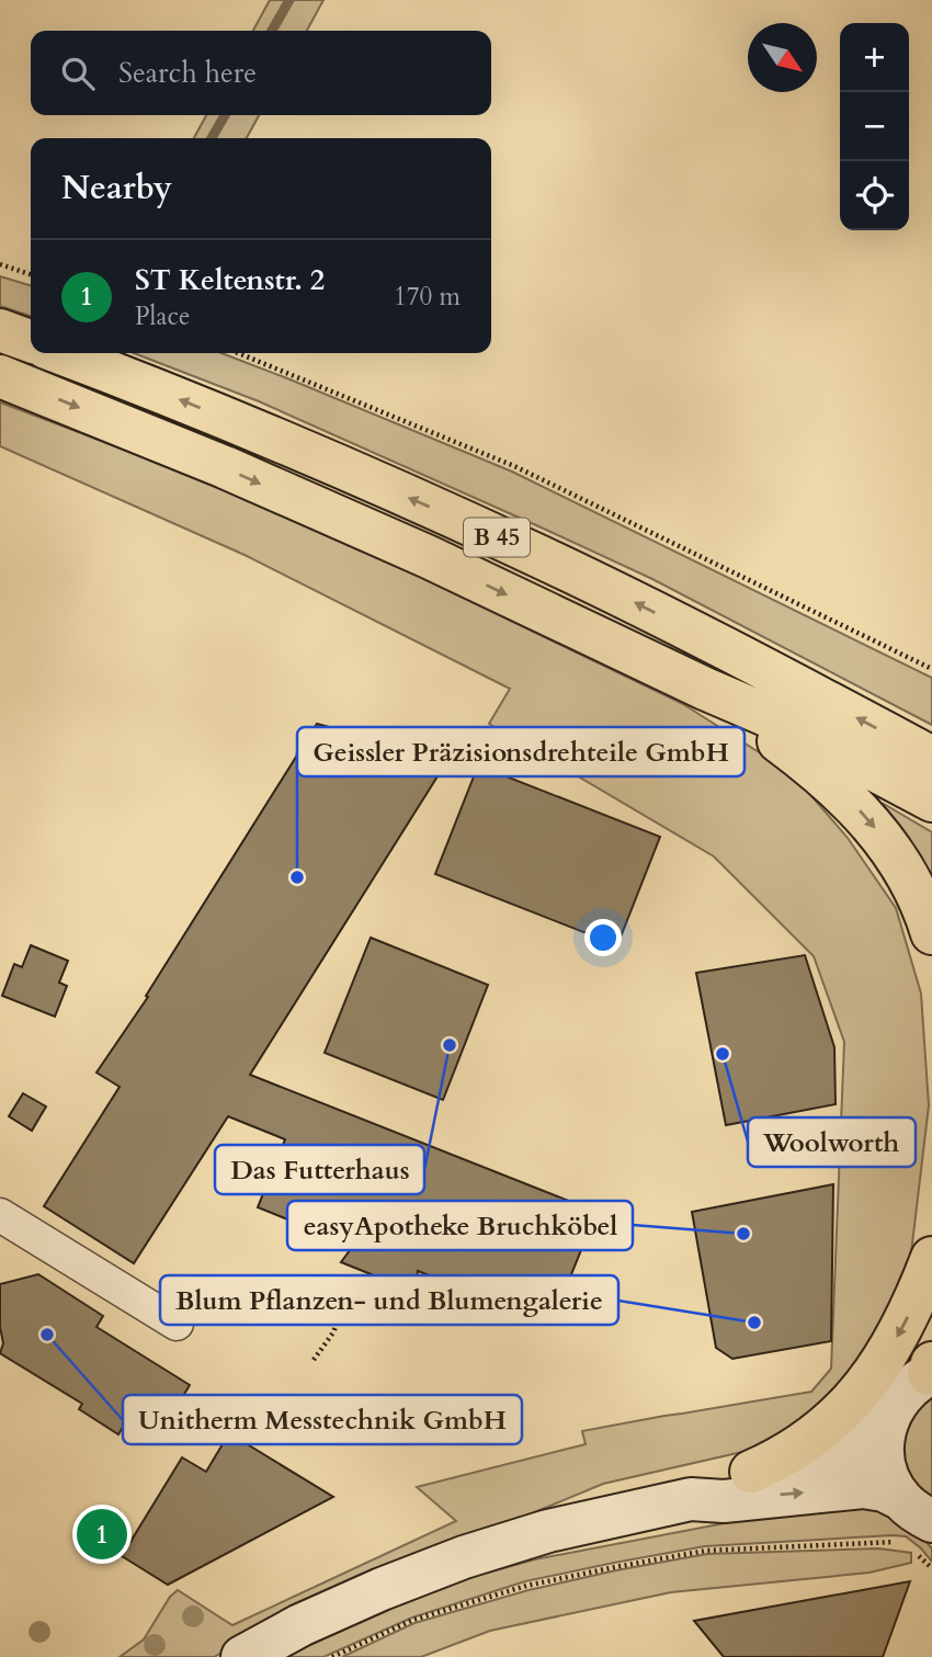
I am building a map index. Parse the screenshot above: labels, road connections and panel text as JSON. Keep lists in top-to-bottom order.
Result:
{
  "streets": {
    "highway": ["B 45"]
  },
  "places": [
    "Geissler Präzisionsdrehteile GmbH",
    "Das Futterhaus",
    "Woolworth",
    "easyApotheke Bruchköbel",
    "Blum Pflanzen- und Blumengalerie",
    "Unitherm Messtechnik GmbH"
  ],
  "north": "bottom right",
  "page": {
    "map_buttons": ["+", "−"],
    "search": "Search here",
    "heading": "Nearby",
    "list": [
      {
        "mark": "1",
        "name": "ST Keltenstr. 2",
        "note": "Place",
        "value": "170 m"
      }
    ],
    "pins": "1"
  }
}
